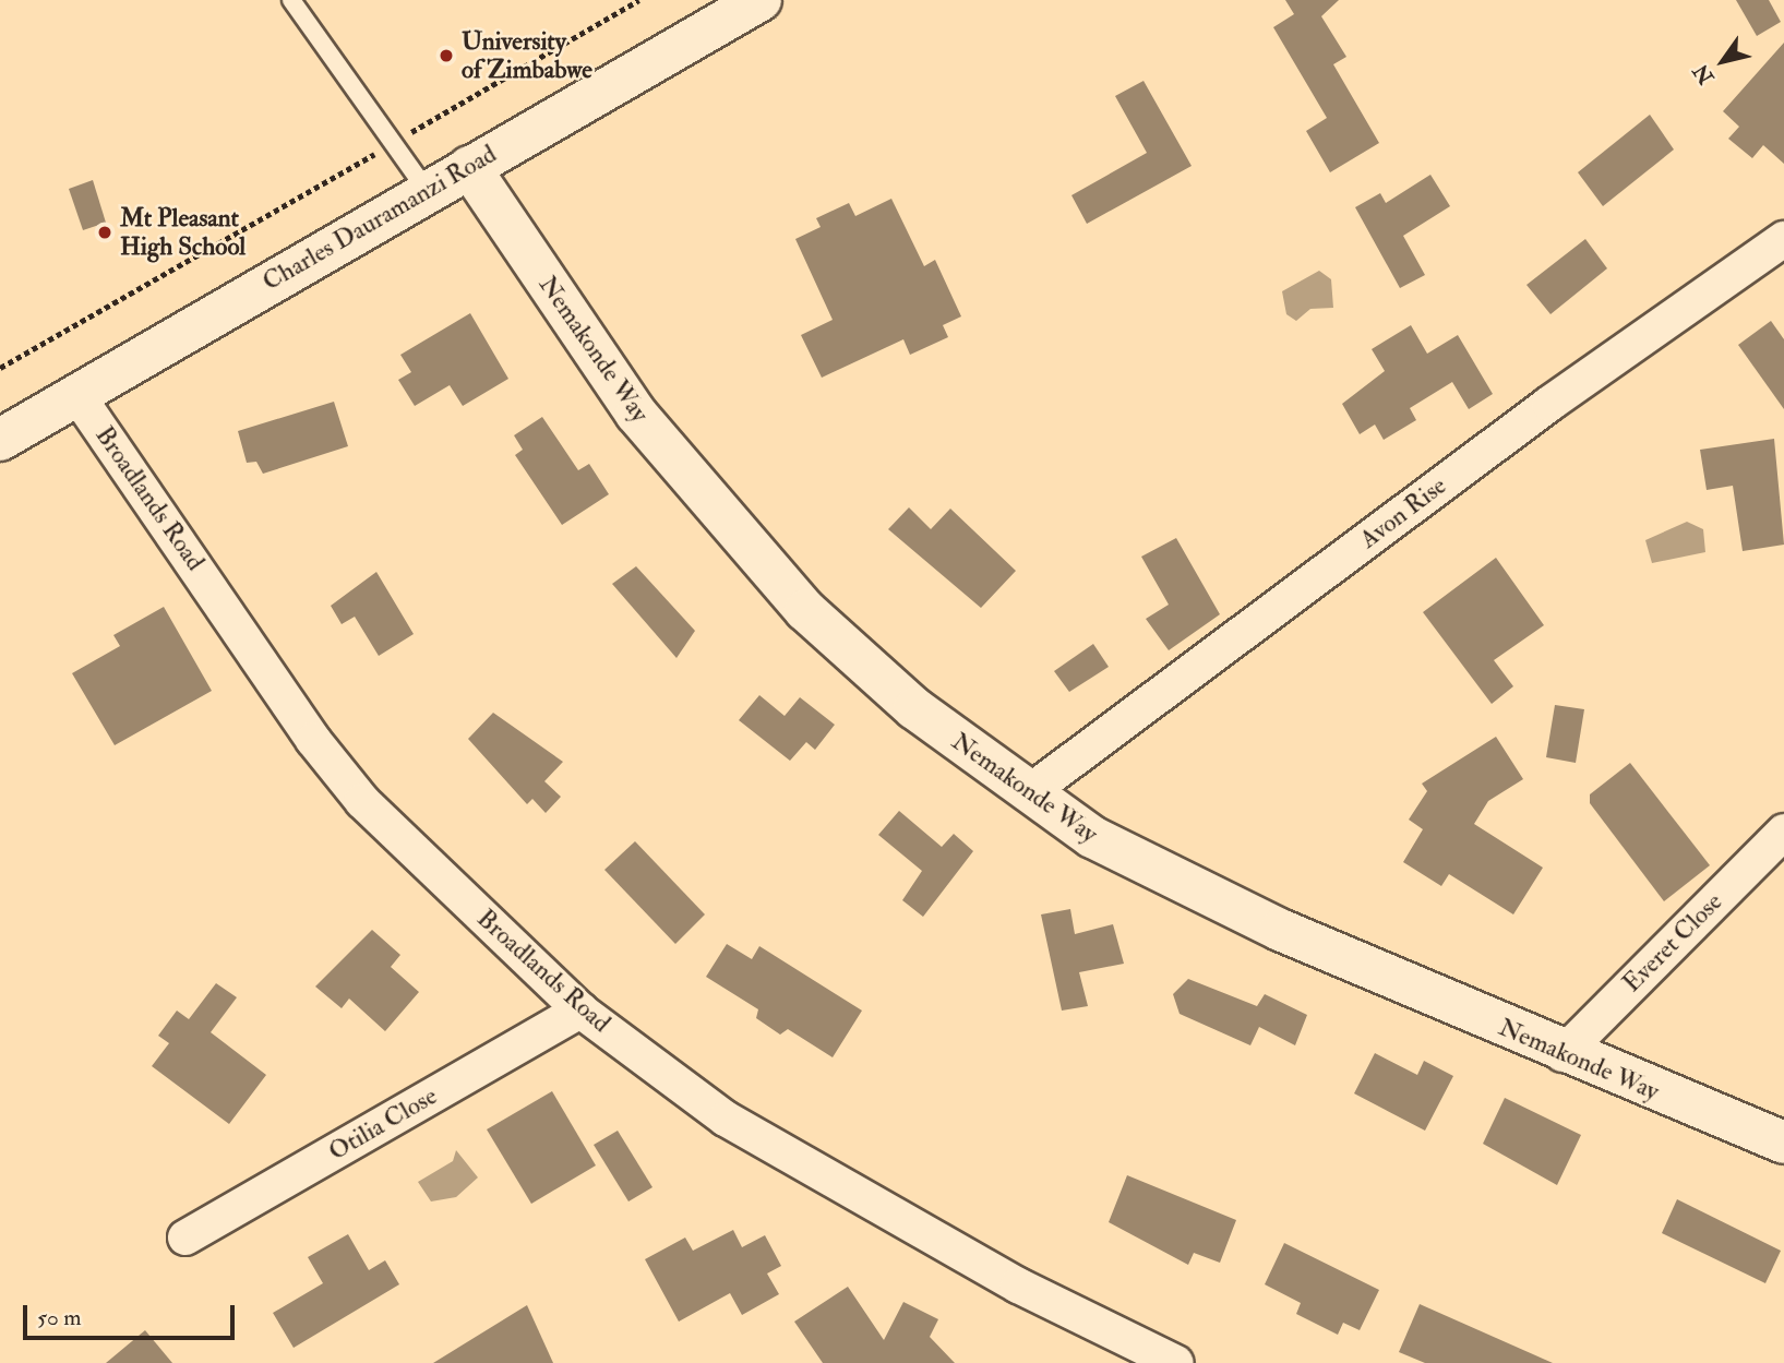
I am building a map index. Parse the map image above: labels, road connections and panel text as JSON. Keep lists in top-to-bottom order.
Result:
{
  "streets": {
    "street": [
      "Charles Dauramanzi Road",
      "Nemakonde Way",
      "Broadlands Road",
      "Avon Rise",
      "Everet Close",
      "Otilia Close"
    ]
  },
  "crossings": [
    ["Charles Dauramanzi Road", "Nemakonde Way"],
    ["Charles Dauramanzi Road", "Broadlands Road"],
    ["Nemakonde Way", "Avon Rise"],
    ["Nemakonde Way", "Everet Close"],
    ["Broadlands Road", "Otilia Close"]
  ],
  "places": ["University of Zimbabwe", "Mt Pleasant High School"],
  "scale_bar": "50 m",
  "north": "bottom left"
}
